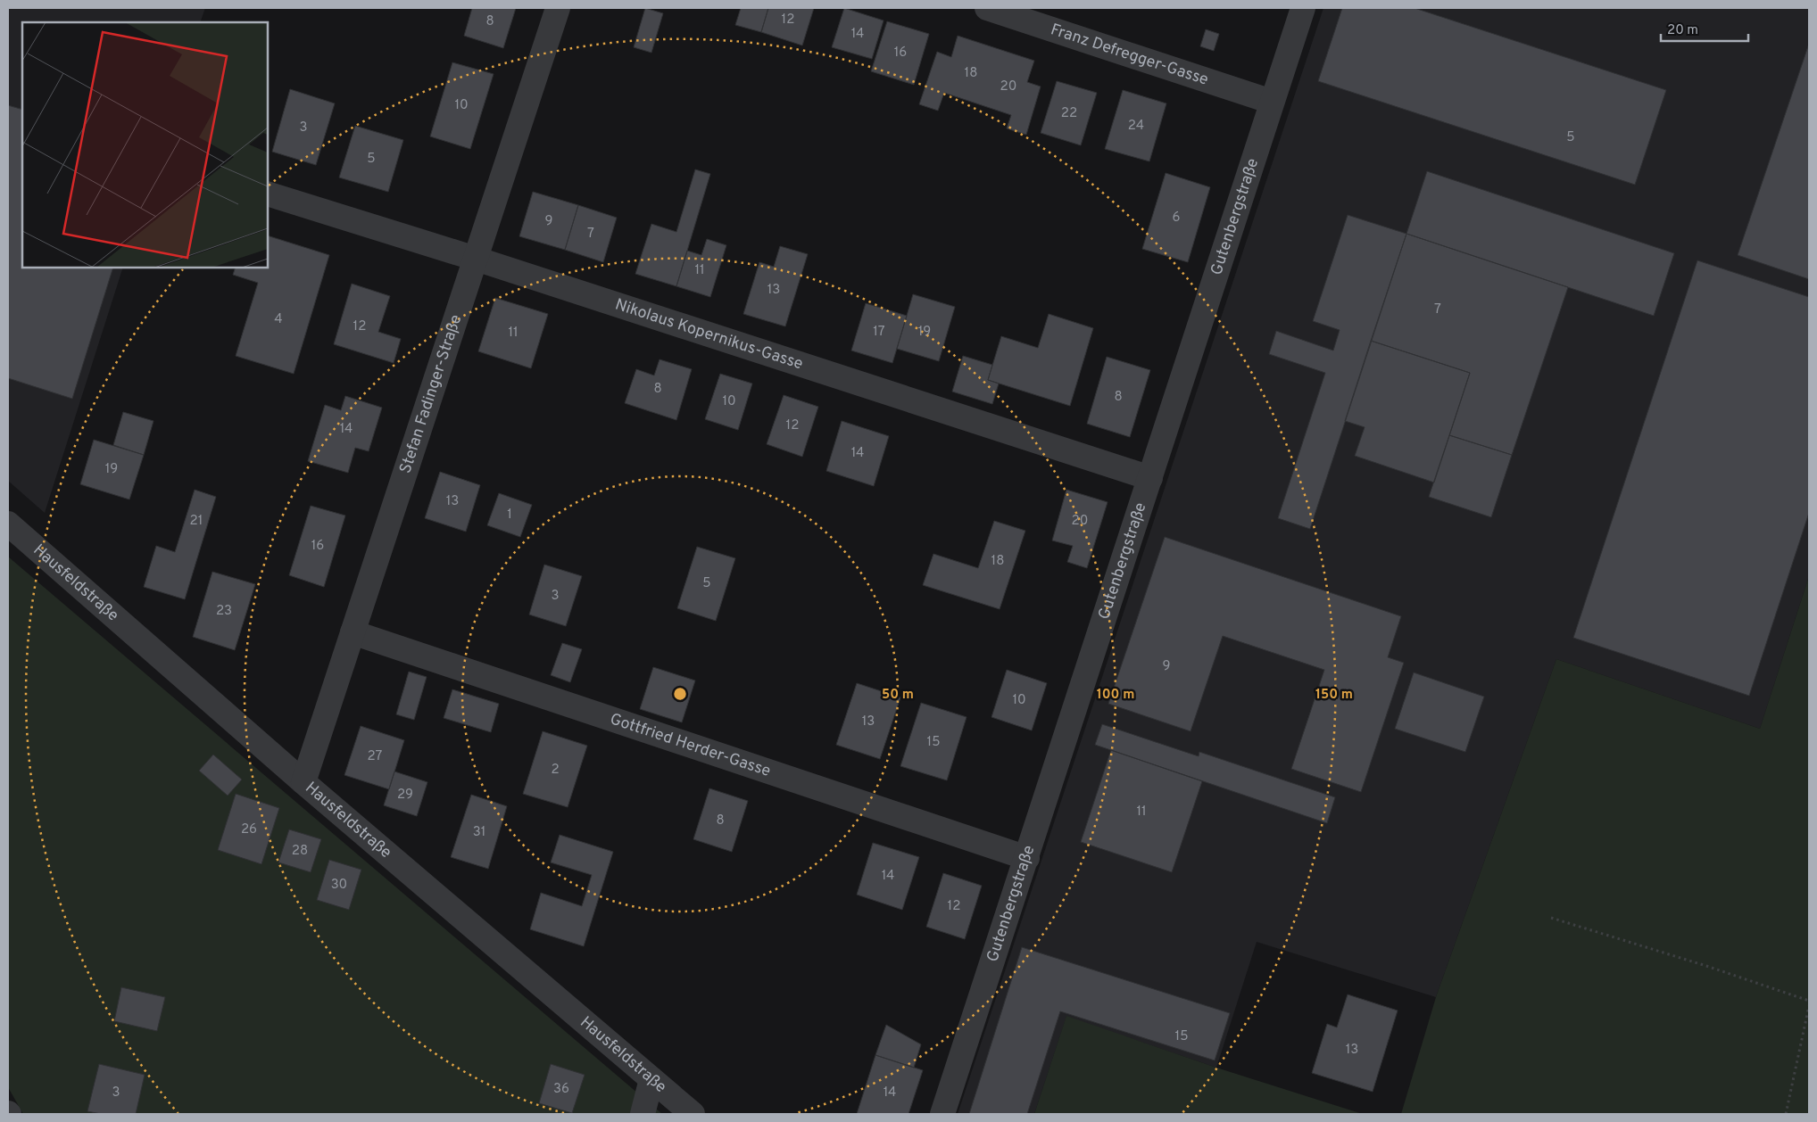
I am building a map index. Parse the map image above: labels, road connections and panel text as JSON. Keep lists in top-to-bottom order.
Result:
{
  "streets": {
    "street": [
      "Franz Defregger-Gasse",
      "Gutenbergstraße",
      "Nikolaus Kopernikus-Gasse",
      "Stefan Fadinger-Straße",
      "Hausfeldstraße",
      "Gottfried Herder-Gasse"
    ]
  },
  "crossings": [
    ["Franz Defregger-Gasse", "Gutenbergstraße"],
    ["Gutenbergstraße", "Nikolaus Kopernikus-Gasse"],
    ["Gutenbergstraße", "Gottfried Herder-Gasse"],
    ["Nikolaus Kopernikus-Gasse", "Stefan Fadinger-Straße"],
    ["Stefan Fadinger-Straße", "Hausfeldstraße"],
    ["Stefan Fadinger-Straße", "Gottfried Herder-Gasse"]
  ],
  "house_numbers": [
    "12",
    "8",
    "14",
    "16",
    "18",
    "20",
    "10",
    "22",
    "24",
    "3",
    "5",
    "5",
    "6",
    "9",
    "7",
    "11",
    "13",
    "7",
    "4",
    "12",
    "17",
    "19",
    "11",
    "8",
    "8",
    "10",
    "12",
    "14",
    "14",
    "19",
    "13",
    "1",
    "21",
    "20",
    "16",
    "18",
    "5",
    "3",
    "23",
    "9",
    "10",
    "13",
    "15",
    "27",
    "2",
    "29",
    "11",
    "8",
    "26",
    "31",
    "28",
    "14",
    "30",
    "12",
    "15",
    "13",
    "36",
    "3",
    "14"
  ],
  "scale_bar": "20 m",
  "rings": ["50 m", "100 m", "150 m"]
}
